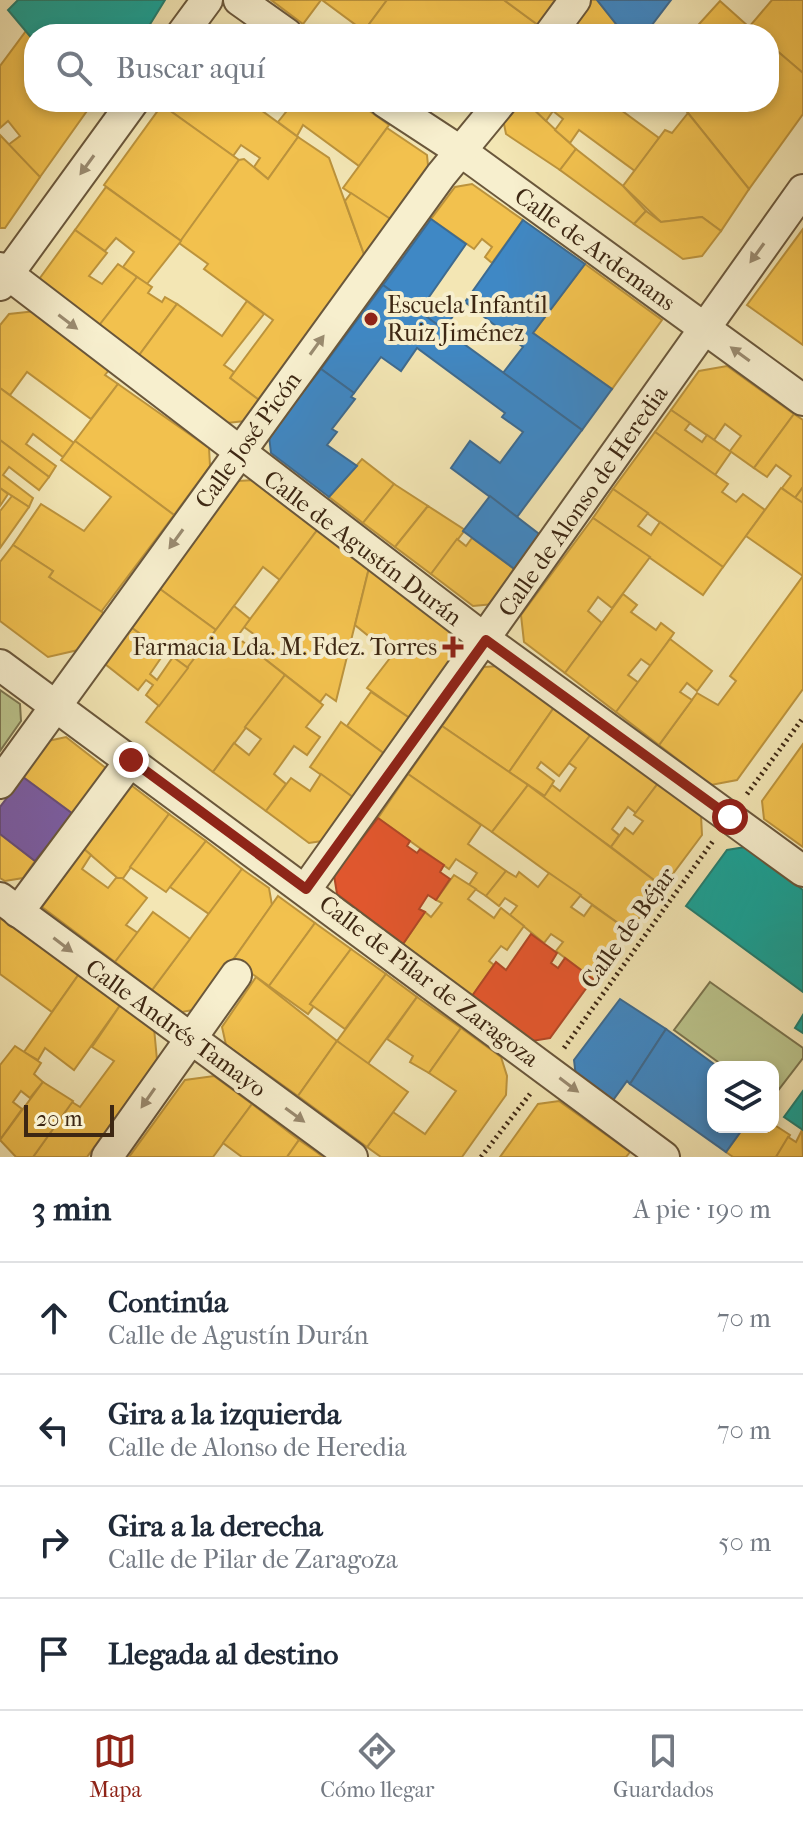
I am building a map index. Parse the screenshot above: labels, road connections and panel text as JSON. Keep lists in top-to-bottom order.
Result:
{
  "streets": {
    "street": [
      "Calle de Ardemans",
      "Calle José Picón",
      "Calle de Alonso de Heredia",
      "Calle de Agustín Durán",
      "Calle de Pilar de Zaragoza",
      "Calle Andrés Tamayo"
    ],
    "path": ["Calle de Béjar"]
  },
  "crossings": [
    ["Calle de Ardemans", "Calle José Picón"],
    ["Calle de Ardemans", "Calle de Alonso de Heredia"],
    ["Calle José Picón", "Calle de Agustín Durán"],
    ["Calle José Picón", "Calle de Pilar de Zaragoza"],
    ["Calle de Alonso de Heredia", "Calle de Agustín Durán"],
    ["Calle de Alonso de Heredia", "Calle de Pilar de Zaragoza"],
    ["Calle de Agustín Durán", "Calle de Béjar"],
    ["Calle de Béjar", "Calle de Pilar de Zaragoza"]
  ],
  "one_way": ["Calle Andrés Tamayo"],
  "places": {
    "other": ["Escuela Infantil Ruiz Jiménez"],
    "health": ["Farmacia Lda. M. Fdez. Torres"]
  },
  "scale_bar": "20 m",
  "page": {
    "search": "Buscar aquí",
    "scale": "20 m",
    "heading": ["3 min", "A pie · 190 m"],
    "list": [
      ["Continúa", "Calle de Agustín Durán", "70 m"],
      ["Gira a la izquierda", "Calle de Alonso de Heredia", "70 m"],
      ["Gira a la derecha", "Calle de Pilar de Zaragoza", "50 m"],
      "Llegada al destino"
    ],
    "nav": ["Mapa", "Cómo llegar", "Guardados"]
  }
}
